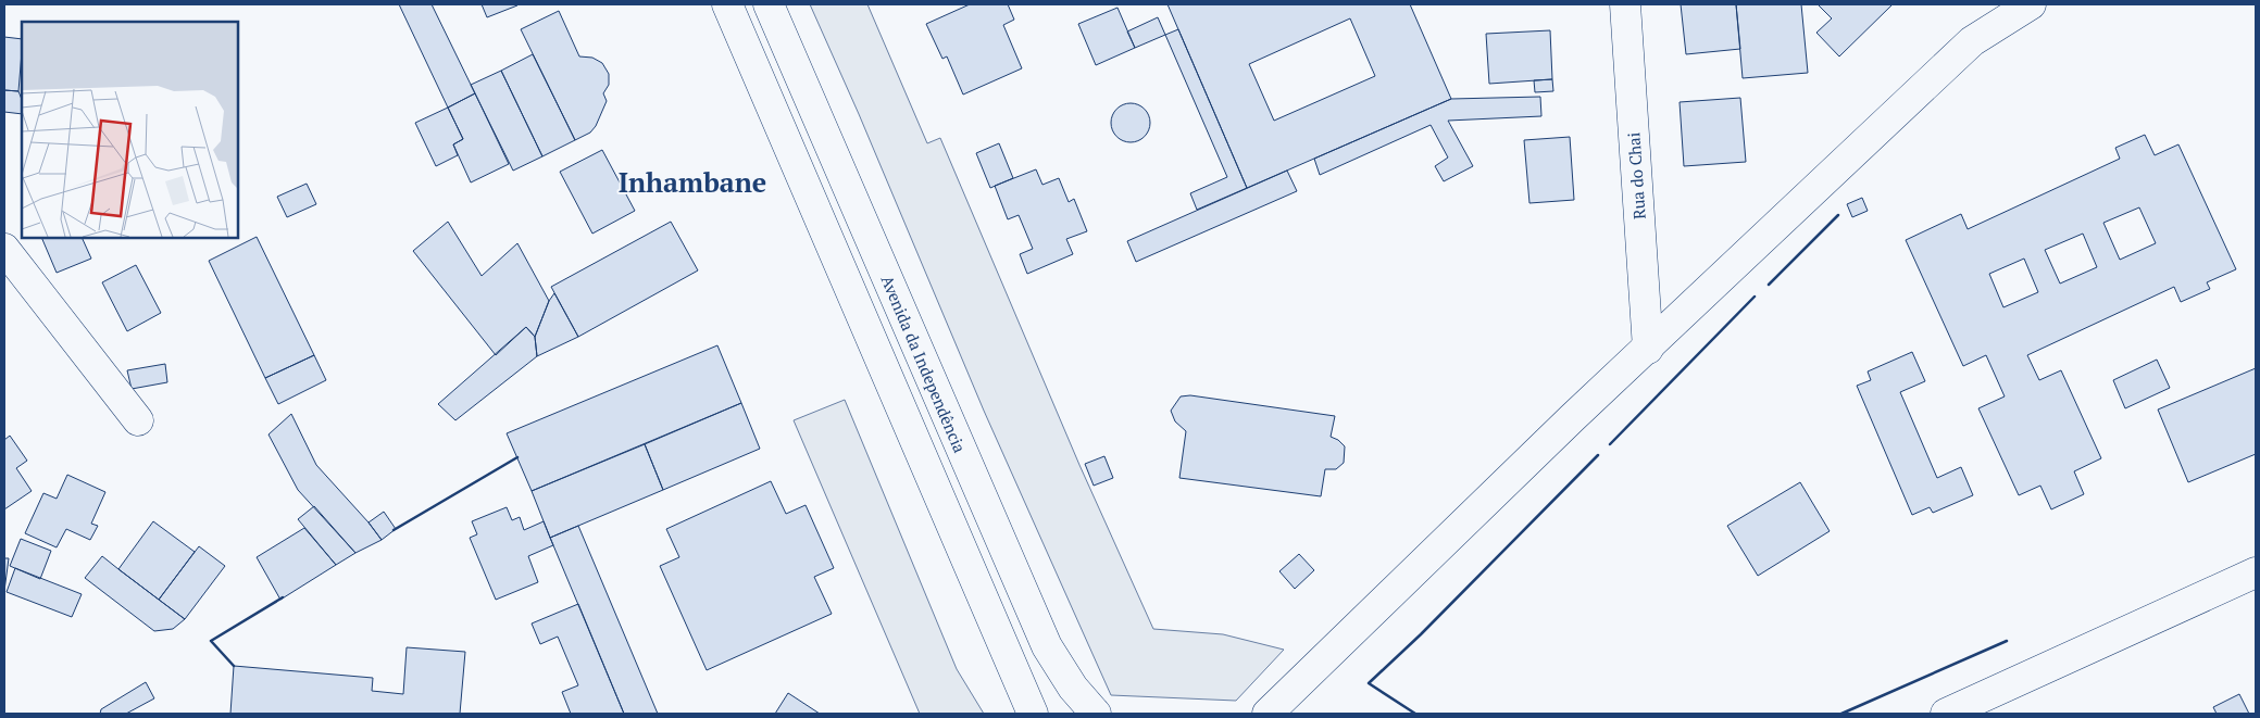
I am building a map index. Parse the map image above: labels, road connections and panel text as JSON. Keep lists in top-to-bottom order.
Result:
{
  "streets": {
    "street": ["Rua do Chai", "Avenida da Independência"]
  },
  "districts": ["Inhambane"]
}
